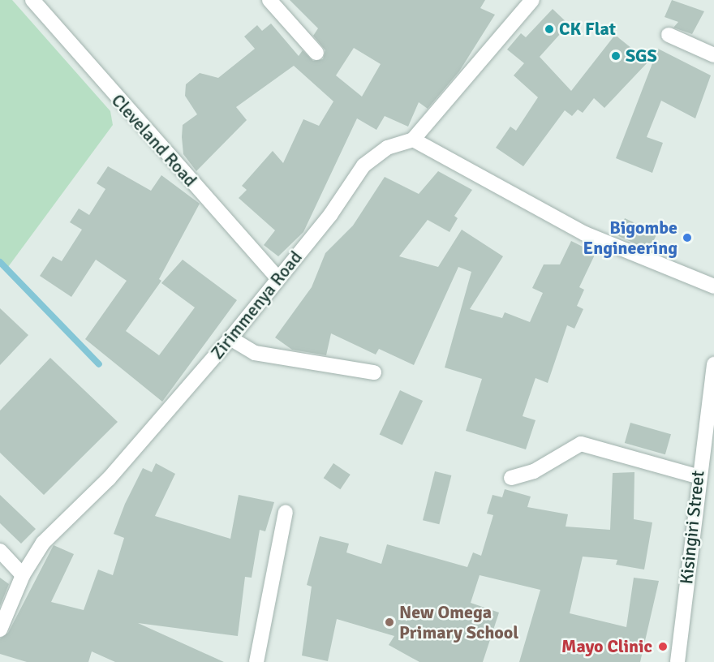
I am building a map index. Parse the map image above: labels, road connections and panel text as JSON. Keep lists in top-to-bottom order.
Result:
{
  "streets": {
    "street": ["Cleveland Road", "Zirimmenya Road", "Kisingiri Street"]
  },
  "crossings": [
    ["Cleveland Road", "Zirimmenya Road"]
  ],
  "places": [
    "CK Flat",
    "SGS",
    "Bigombe Engineering",
    "New Omega Primary School",
    "Mayo Clinic"
  ]
}
